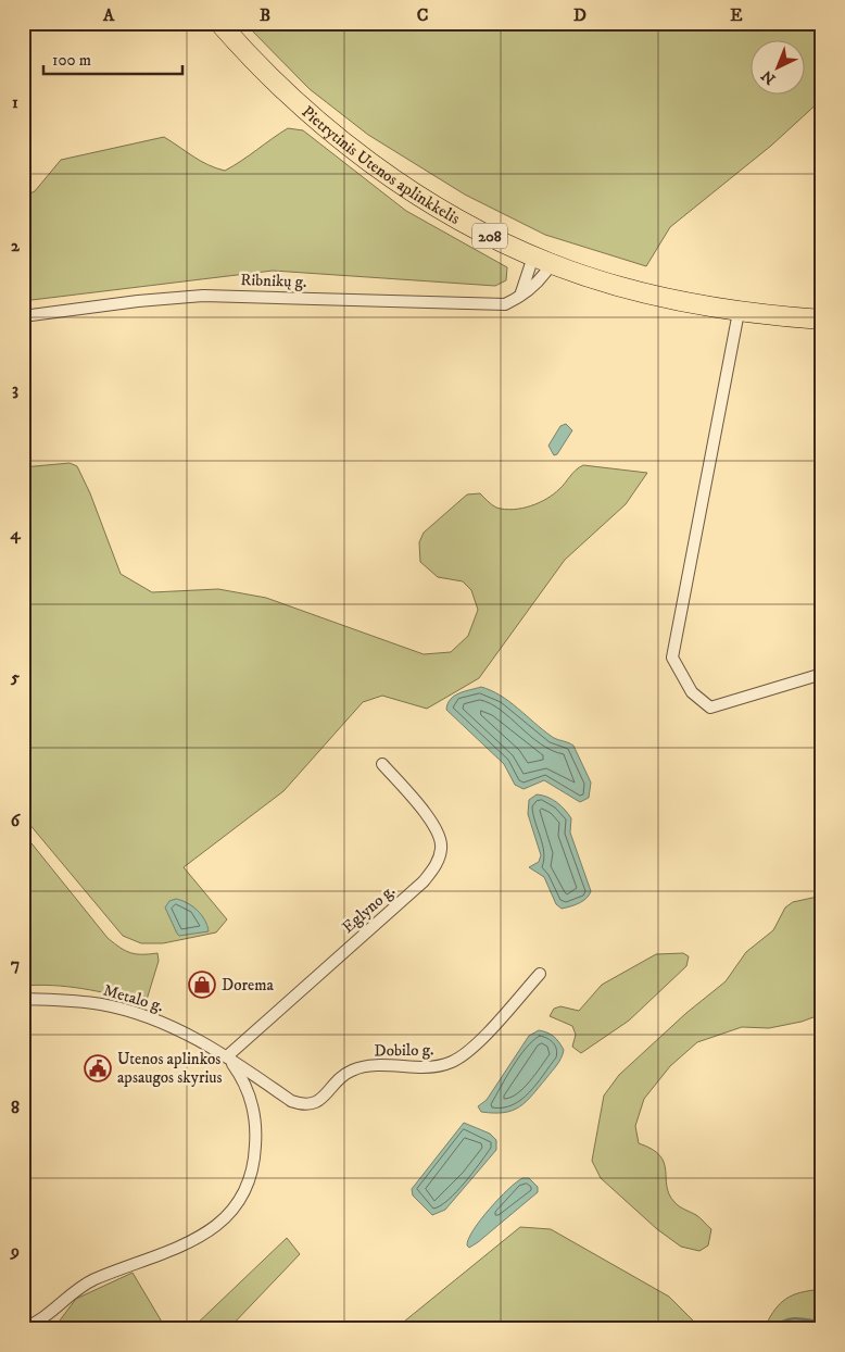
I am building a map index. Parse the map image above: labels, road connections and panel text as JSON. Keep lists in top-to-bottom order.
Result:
{
  "streets": {
    "highway": ["Pietrytinis Utenos aplinkkelis", "208"],
    "street": [
      "Ribnikų g.",
      "Eglyno g.",
      "Metalo g.",
      "Dobilo g."
    ]
  },
  "crossings": [
    ["Pietrytinis Utenos aplinkkelis", "Ribnikų g."],
    ["Eglyno g.", "Metalo g."],
    ["Eglyno g.", "Dobilo g."],
    ["Metalo g.", "Dobilo g."]
  ],
  "places": {
    "shop": ["Dorema"],
    "public building": ["Utenos aplinkos apsaugos skyrius"]
  },
  "scale_bar": "100 m",
  "north": "bottom left",
  "grid": {
    "columns": [
      "A",
      "B",
      "C",
      "D",
      "E"
    ],
    "rows": [
      "1",
      "2",
      "3",
      "4",
      "5",
      "6",
      "7",
      "8",
      "9"
    ]
  }
}
